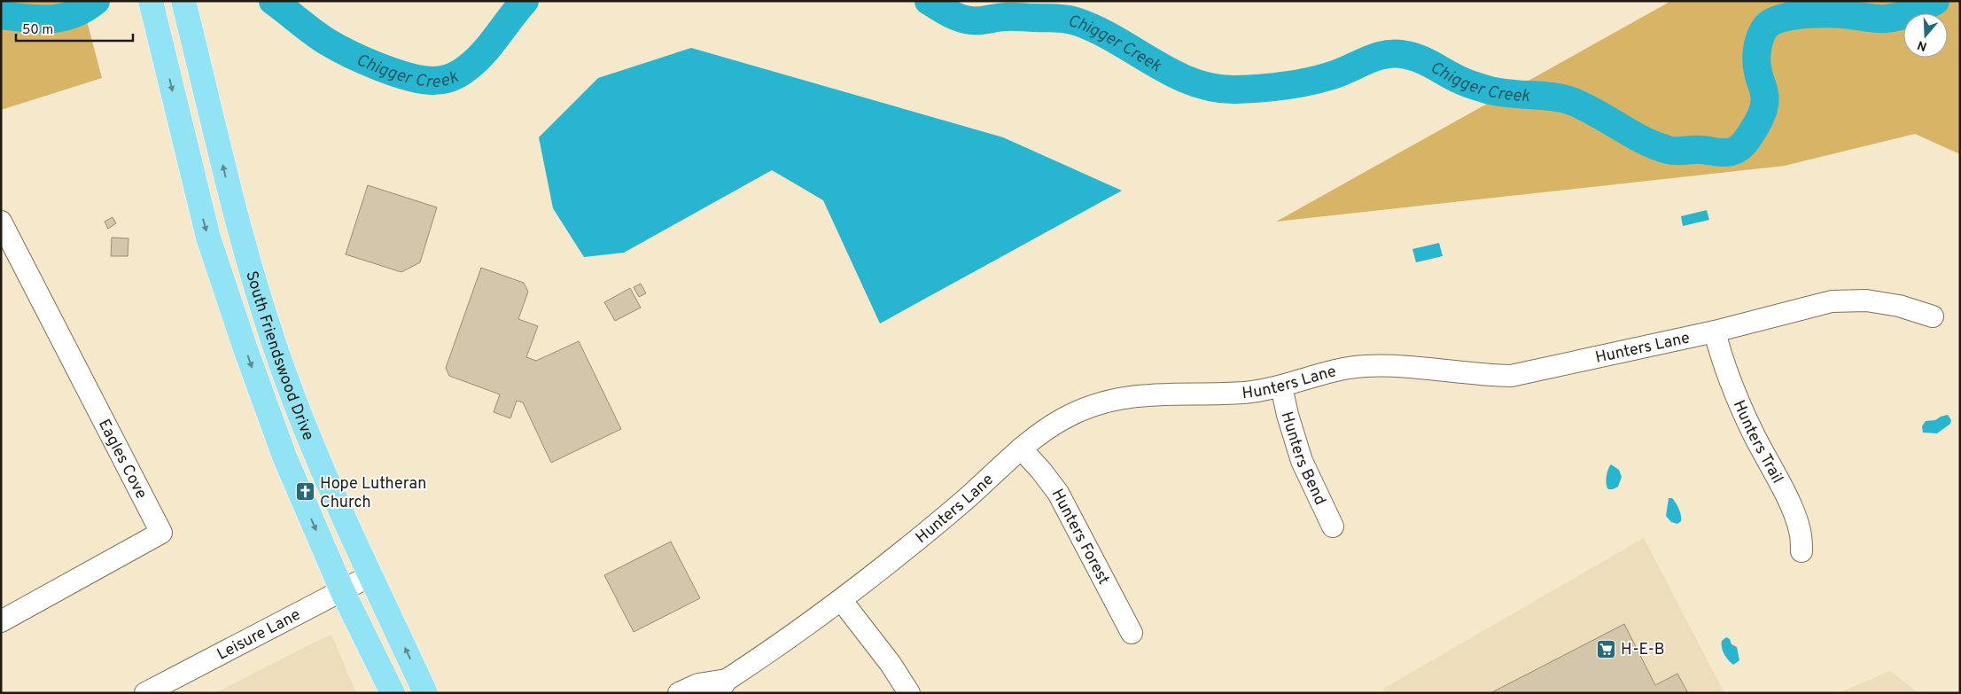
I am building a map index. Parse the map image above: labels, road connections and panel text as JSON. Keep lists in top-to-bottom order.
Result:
{
  "streets": {
    "main road": ["South Friendswood Drive"],
    "street": [
      "Hunters Lane",
      "Hunters Trail",
      "Hunters Bend",
      "Eagles Cove",
      "Hunters Forest",
      "Leisure Lane"
    ]
  },
  "crossings": [
    ["Hunters Lane", "Hunters Trail"],
    ["Hunters Lane", "Hunters Bend"],
    ["Hunters Lane", "Hunters Forest"],
    ["South Friendswood Drive", "Leisure Lane"]
  ],
  "water": ["Chigger Creek"],
  "places": {
    "church": ["Hope Lutheran Church"],
    "supermarket": ["H-E-B"]
  },
  "scale_bar": "50 m",
  "north": "bottom"
}
